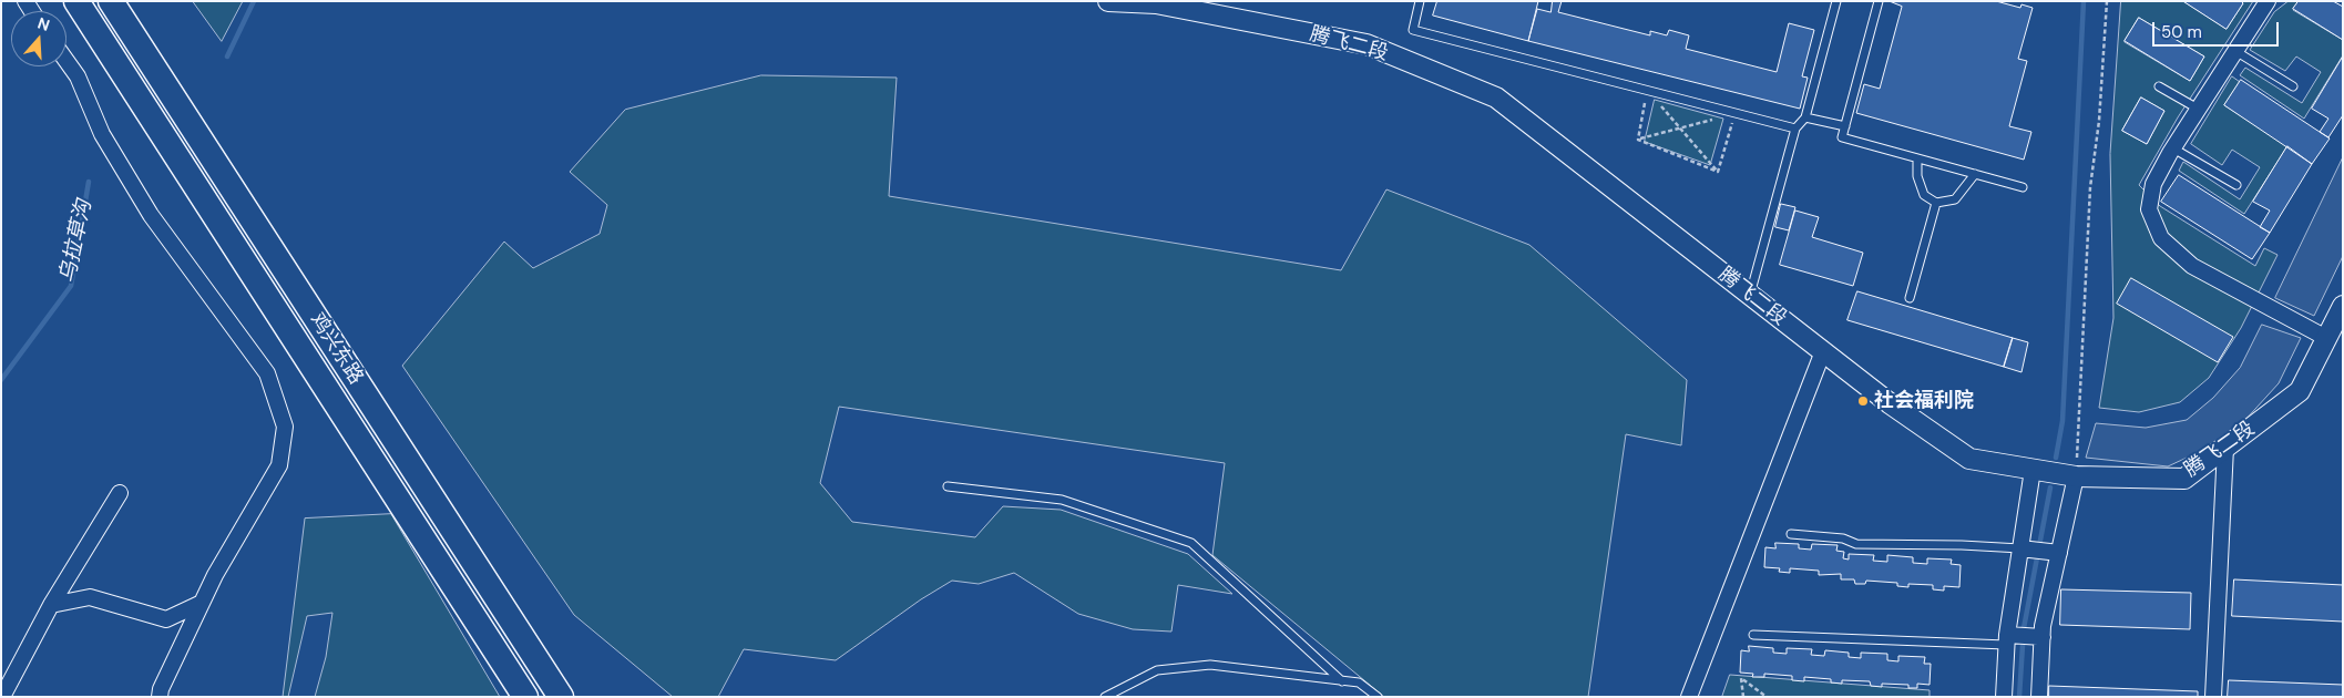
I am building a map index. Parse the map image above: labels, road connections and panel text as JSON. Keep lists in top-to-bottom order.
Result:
{
  "streets": {
    "highway": ["鸡兴东路"],
    "street": ["腾飞二段"]
  },
  "water": ["乌拉草沟"],
  "places": ["社会福利院"],
  "scale_bar": "50 m",
  "north": "top"
}
